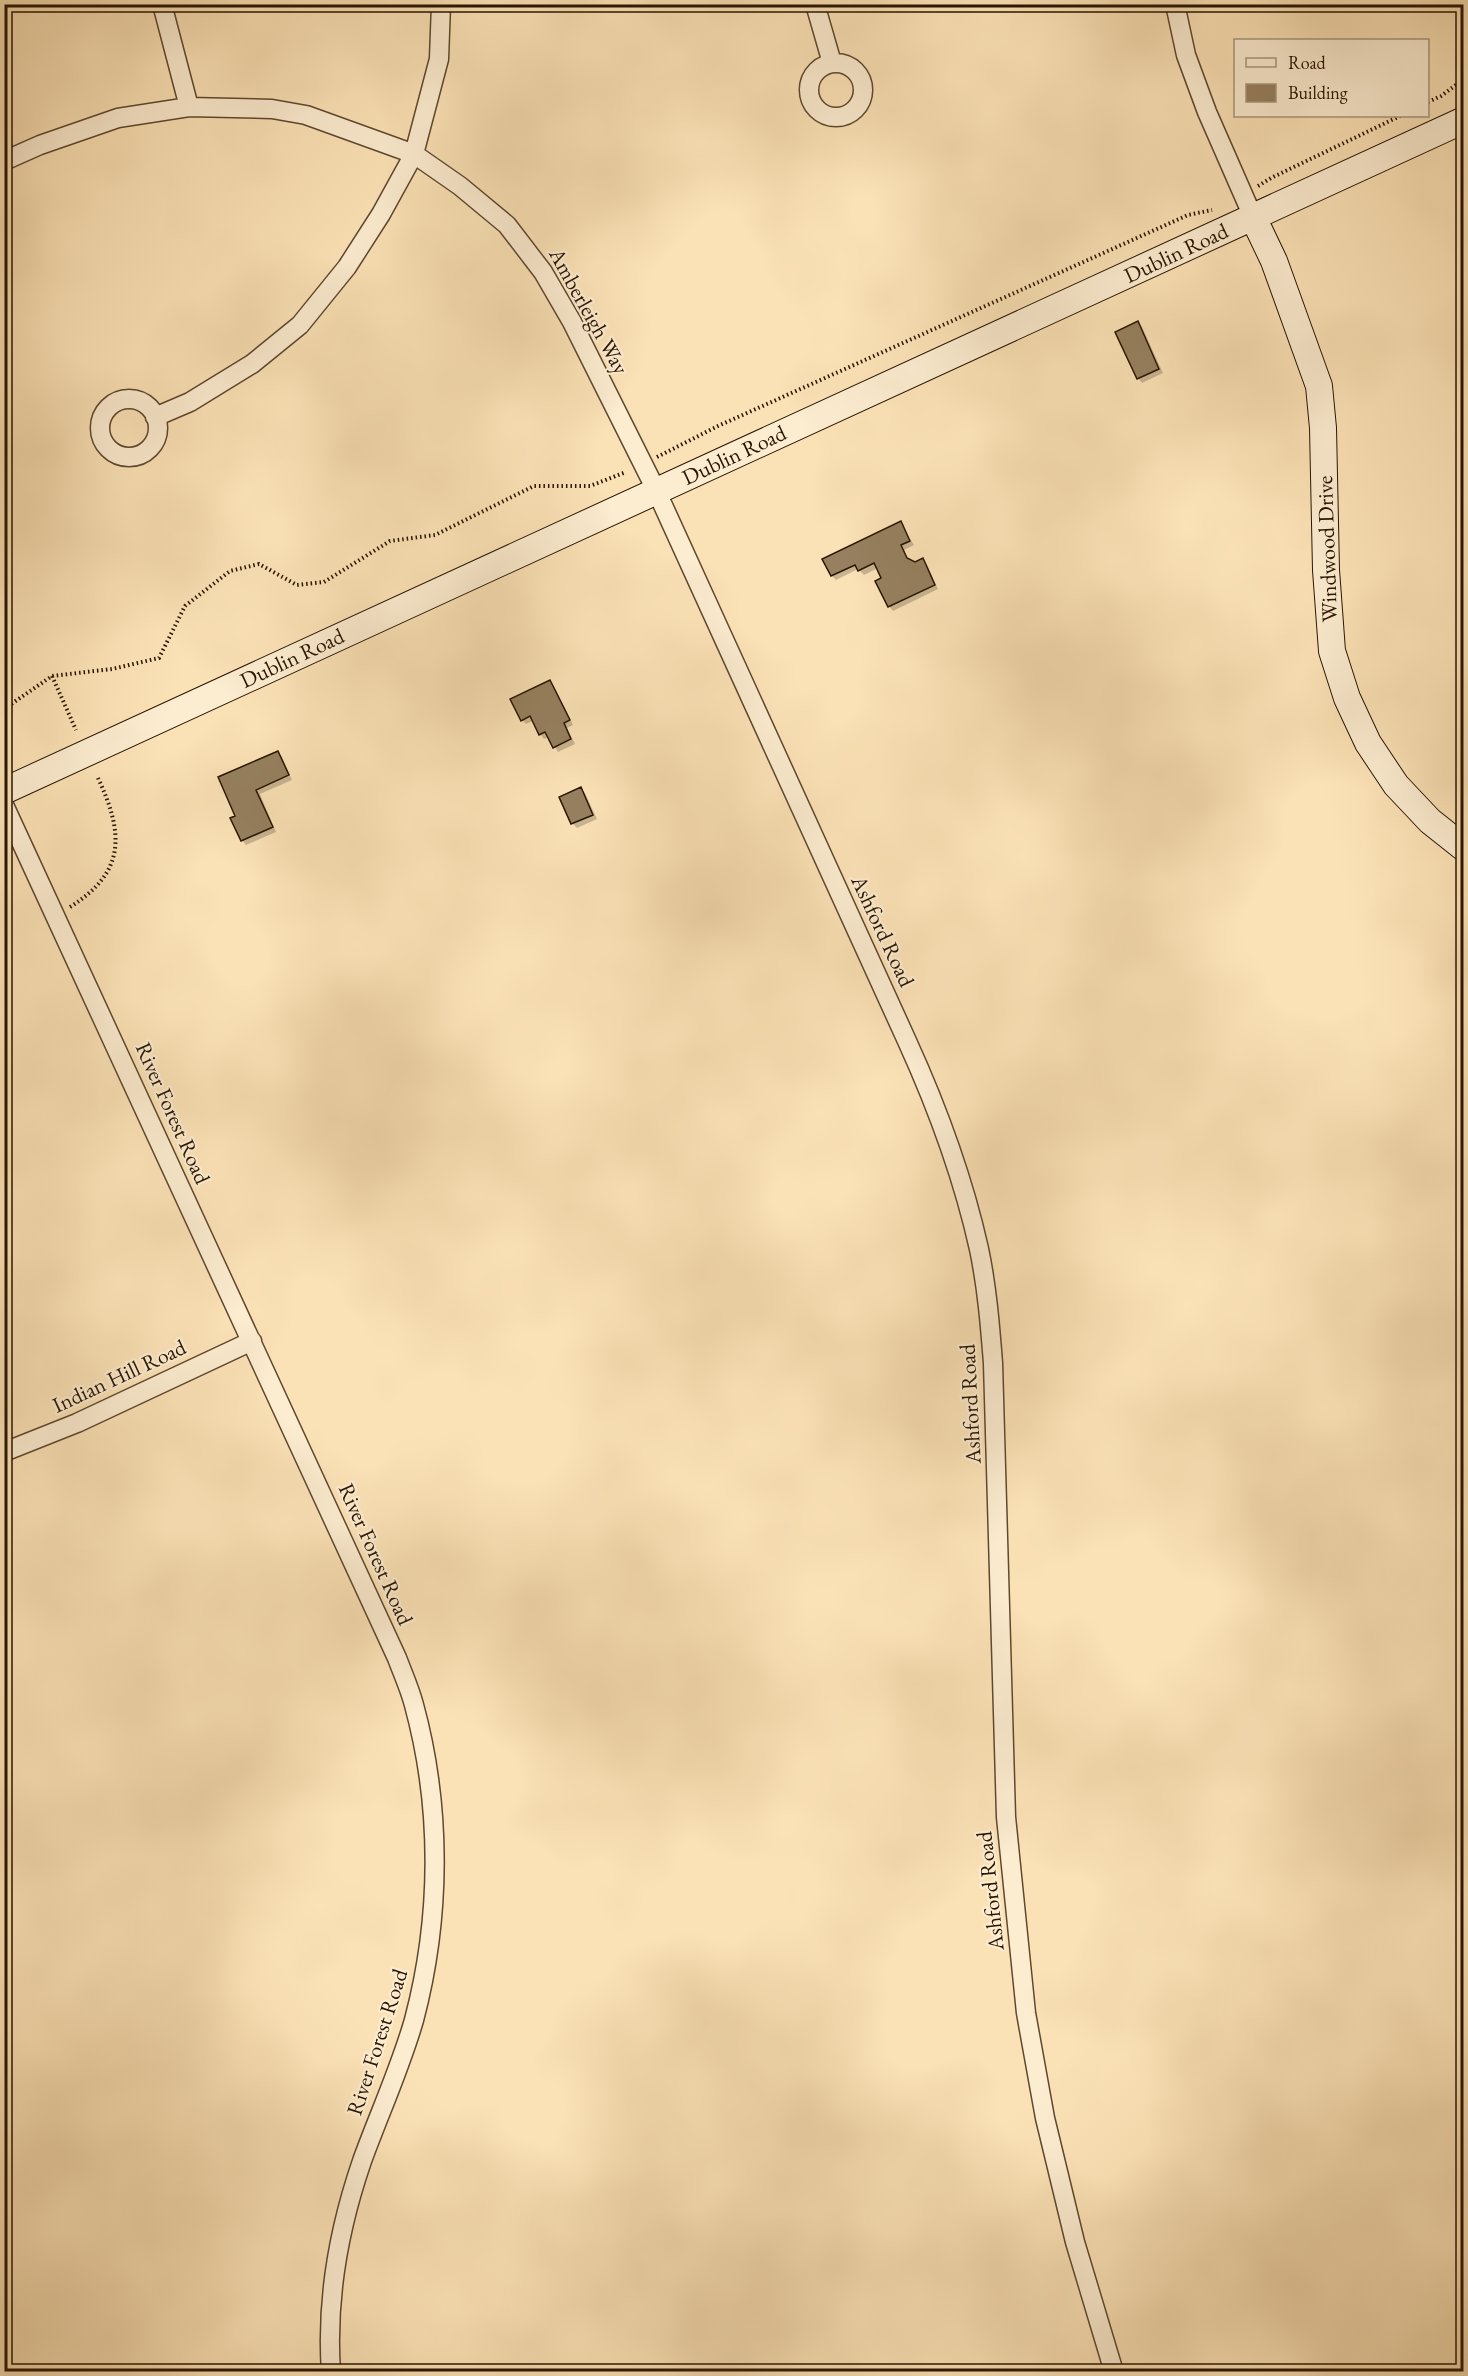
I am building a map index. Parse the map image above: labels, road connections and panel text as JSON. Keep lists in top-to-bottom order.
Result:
{
  "streets": {
    "main road": ["Dublin Road", "Windwood Drive"],
    "street": [
      "Amberleigh Way",
      "Ashford Road",
      "River Forest Road",
      "Indian Hill Road"
    ]
  },
  "crossings": [
    ["Dublin Road", "Amberleigh Way"],
    ["Dublin Road", "Windwood Drive"],
    ["Dublin Road", "Ashford Road"],
    ["Amberleigh Way", "Ashford Road"],
    ["River Forest Road", "Indian Hill Road"]
  ],
  "legend": ["Road", "Building"]
}
